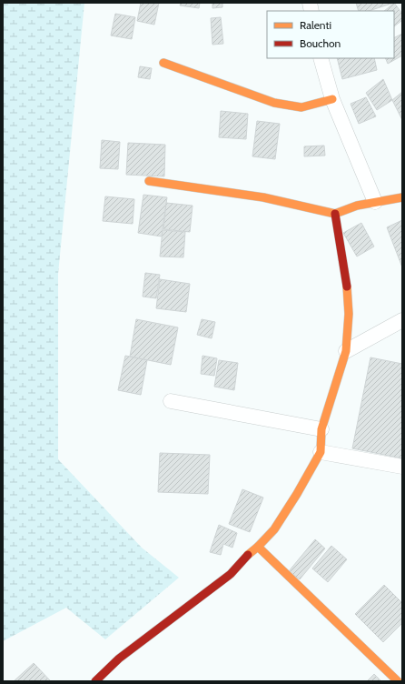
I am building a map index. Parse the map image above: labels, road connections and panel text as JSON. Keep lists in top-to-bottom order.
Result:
{
  "legend": ["Ralenti", "Bouchon"]
}
